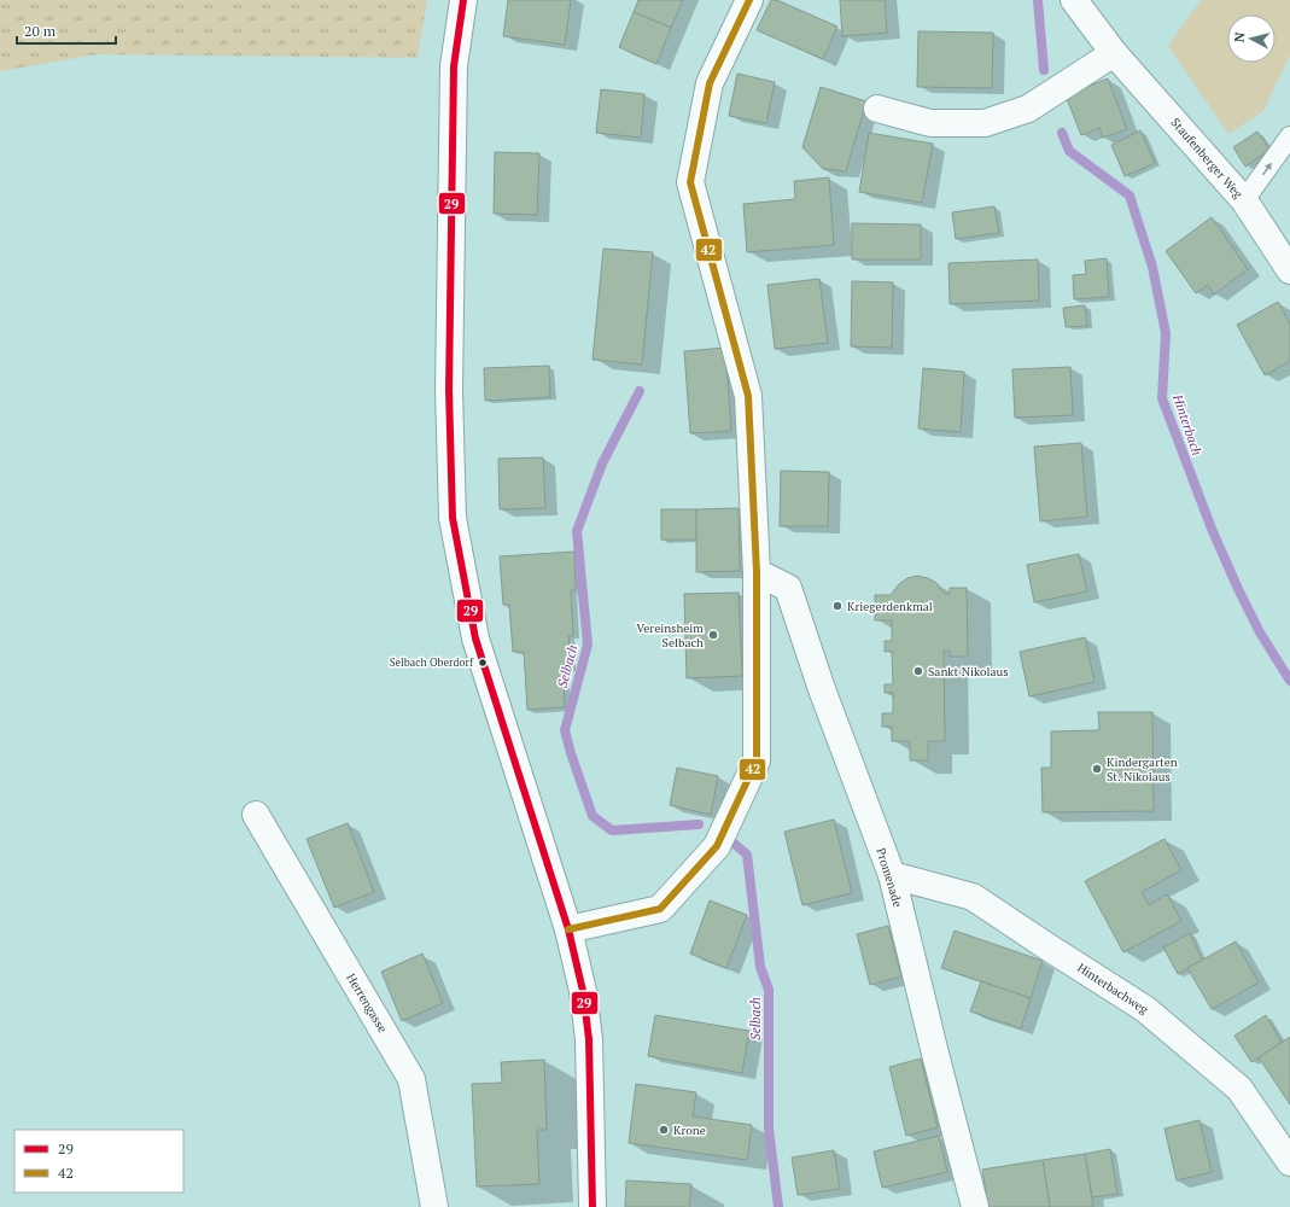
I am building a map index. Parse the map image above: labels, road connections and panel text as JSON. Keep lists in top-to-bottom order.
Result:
{
  "streets": {
    "street": [
      "Staufenberger Weg",
      "Promenade",
      "Hinterbachweg",
      "Herrengasse"
    ]
  },
  "crossings": [
    ["Promenade", "Hinterbachweg"]
  ],
  "water": ["Hinterbach", "Selbach"],
  "places": [
    "Kriegerdenkmal",
    "Vereinsheim Selbach",
    "Selbach Oberdorf",
    "Sankt Nikolaus",
    "Kindergarten St. Nikolaus",
    "Krone"
  ],
  "lines": ["transit line 29", "transit line 42"],
  "legend": ["29", "42"],
  "scale_bar": "20 m",
  "north": "left"
}
